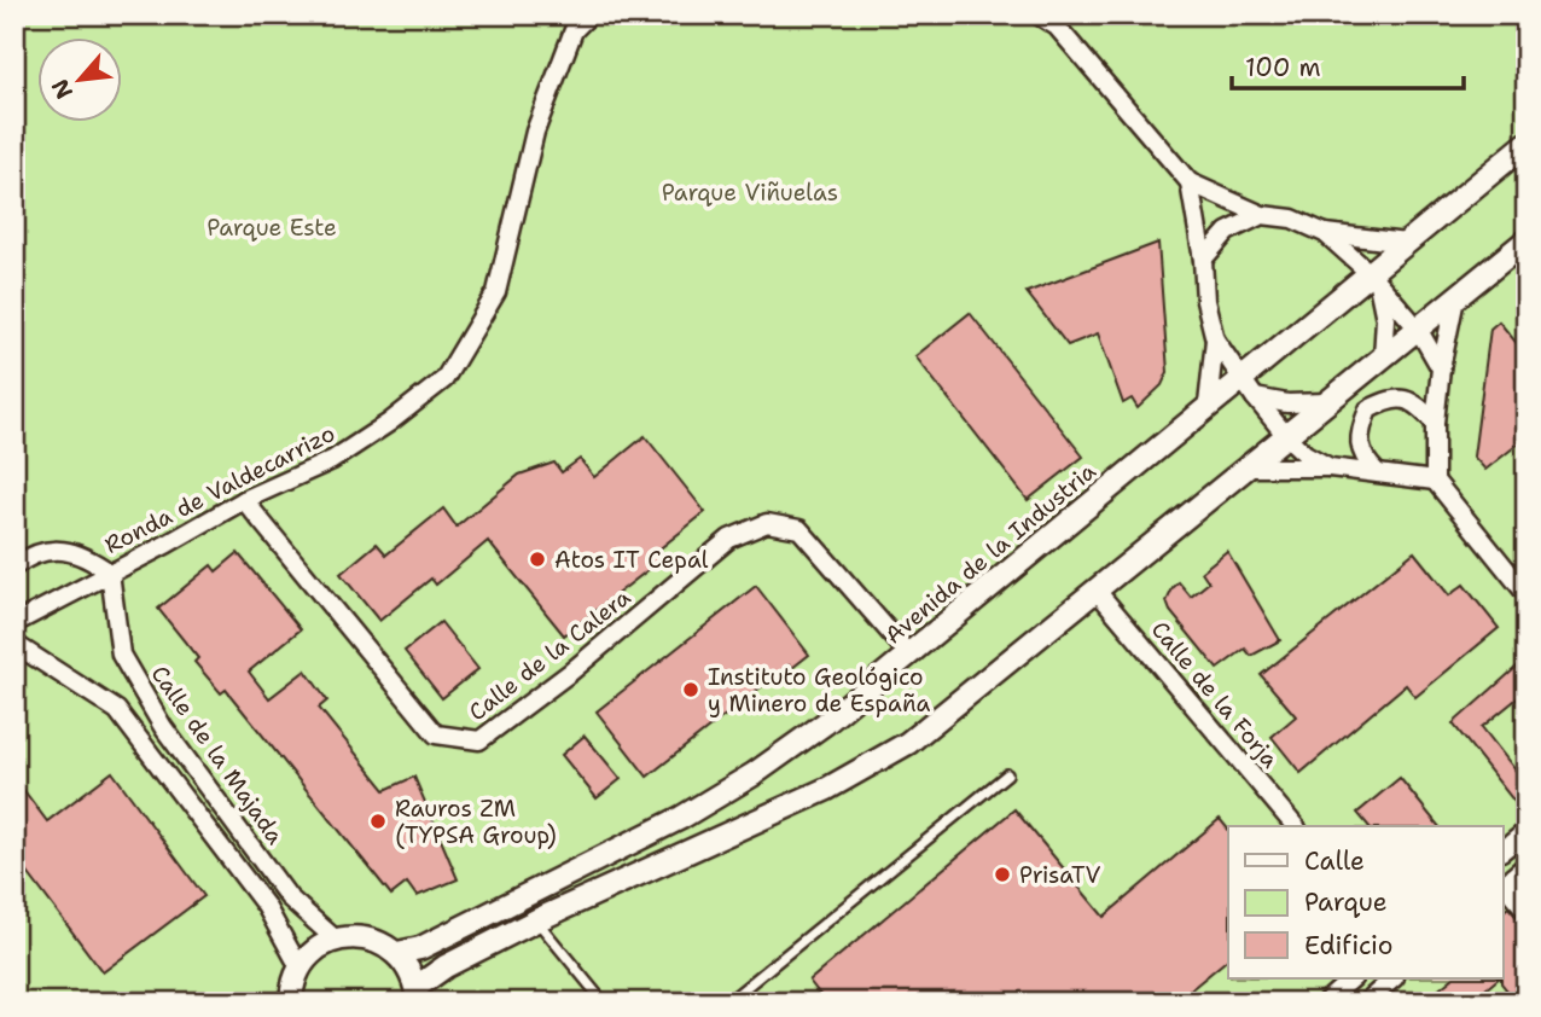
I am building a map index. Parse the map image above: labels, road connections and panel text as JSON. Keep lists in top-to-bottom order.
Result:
{
  "streets": {
    "street": [
      "Ronda de Valdecarrizo",
      "Avenida de la Industria",
      "Calle de la Calera",
      "Calle de la Forja",
      "Calle de la Majada"
    ]
  },
  "crossings": [
    ["Ronda de Valdecarrizo", "Calle de la Calera"],
    ["Ronda de Valdecarrizo", "Calle de la Majada"],
    ["Avenida de la Industria", "Calle de la Calera"]
  ],
  "parks": ["Parque Viñuelas", "Parque Este"],
  "places": [
    "Atos IT Cepal",
    "Instituto Geológico y Minero de España",
    "Rauros ZM (TYPSA Group)",
    "PrisaTV"
  ],
  "legend": ["Calle", "Parque", "Edificio"],
  "scale_bar": "100 m",
  "north": "bottom left"
}
